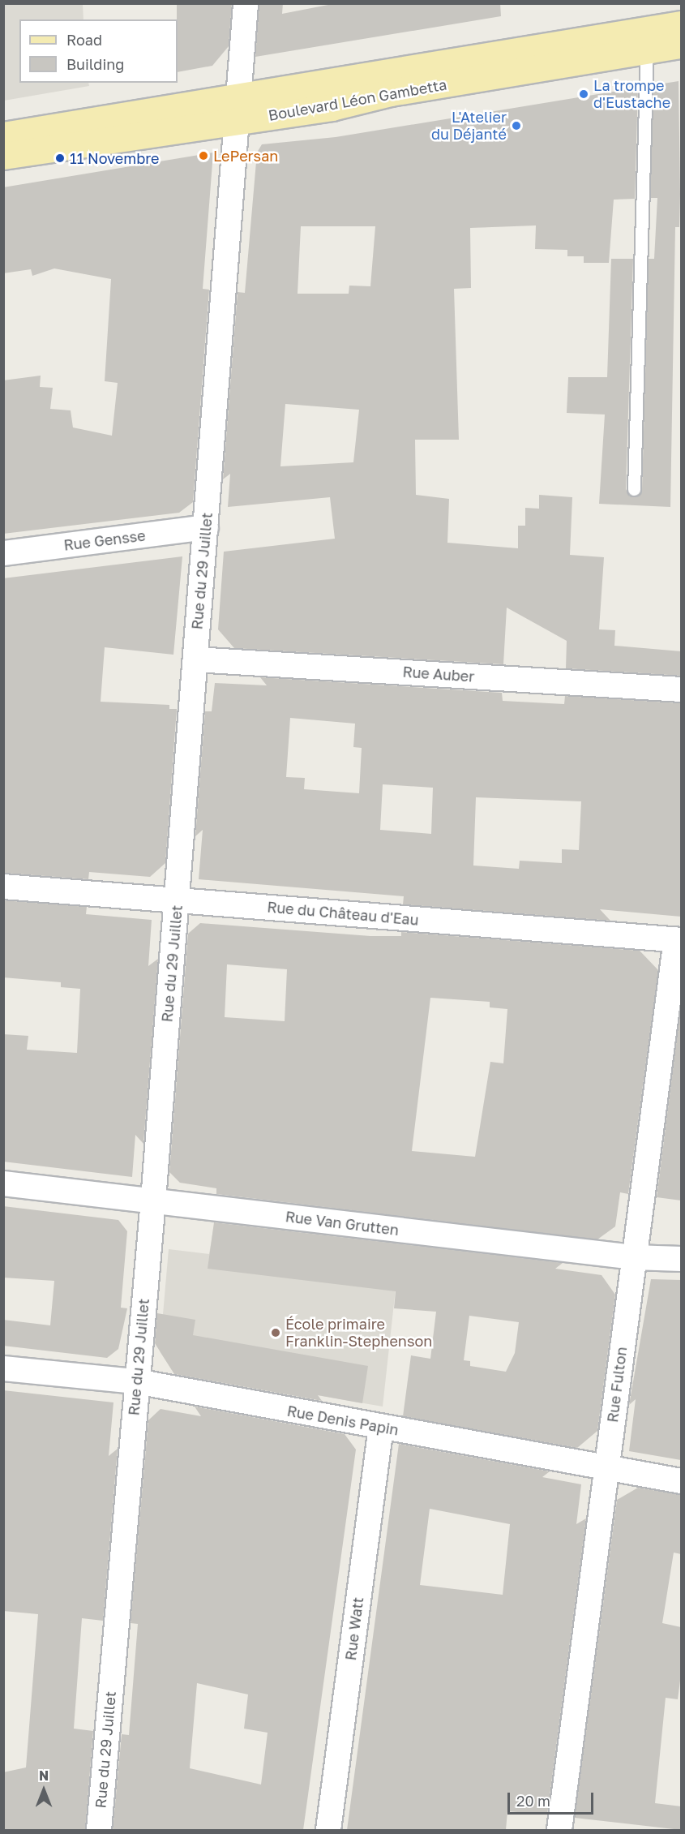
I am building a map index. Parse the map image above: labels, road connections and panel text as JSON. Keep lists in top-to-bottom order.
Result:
{
  "streets": {
    "main road": ["Boulevard Léon Gambetta"],
    "street": [
      "Rue Gensse",
      "Rue du 29 Juillet",
      "Rue Auber",
      "Rue du Château d'Eau",
      "Rue Van Grutten",
      "Rue Fulton",
      "Rue Denis Papin",
      "Rue Watt"
    ]
  },
  "crossings": [
    ["Boulevard Léon Gambetta", "Rue du 29 Juillet"],
    ["Rue Gensse", "Rue du 29 Juillet"],
    ["Rue du 29 Juillet", "Rue Auber"],
    ["Rue du 29 Juillet", "Rue du Château d'Eau"],
    ["Rue du 29 Juillet", "Rue Van Grutten"],
    ["Rue du 29 Juillet", "Rue Denis Papin"],
    ["Rue du Château d'Eau", "Rue Fulton"],
    ["Rue Van Grutten", "Rue Fulton"],
    ["Rue Fulton", "Rue Denis Papin"],
    ["Rue Denis Papin", "Rue Watt"]
  ],
  "places": [
    "La trompe d'Eustache",
    "L'Atelier du Déjanté",
    "LePersan",
    "11 Novembre",
    "École primaire Franklin-Stephenson"
  ],
  "legend": ["Road", "Building"],
  "scale_bar": "20 m",
  "north": "top"
}
